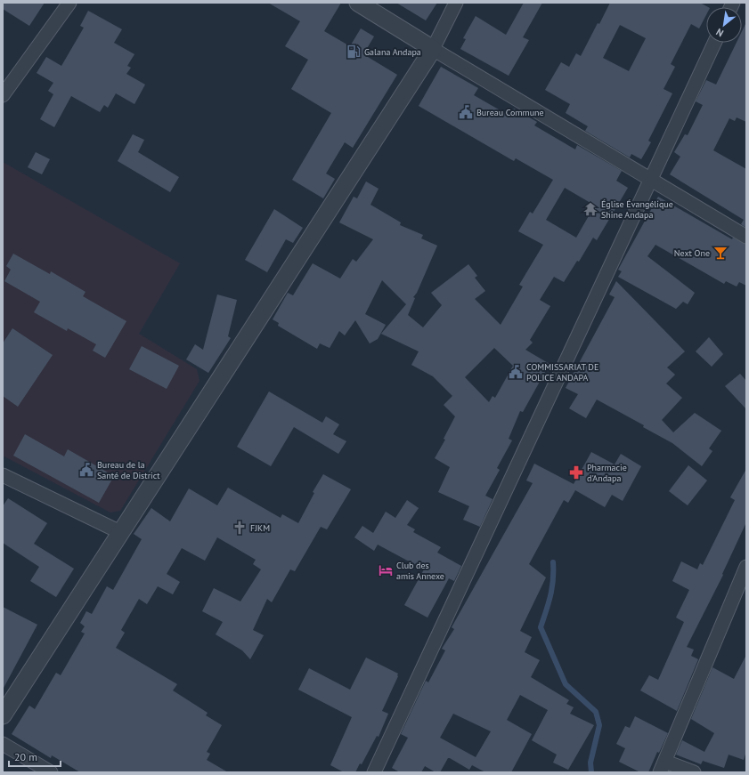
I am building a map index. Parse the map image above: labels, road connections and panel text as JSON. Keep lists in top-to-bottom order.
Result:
{
  "places": {
    "fuel station": ["Galana Andapa"],
    "public building": ["Bureau Commune", "COMMISSARIAT DE POLICE ANDAPA", "Bureau de la Santé de District"],
    "temple": ["Église Évangélique Shine Andapa"],
    "bar": ["Next One"],
    "pharmacy": ["Pharmacie d'Andapa"],
    "church": ["FJKM"],
    "hotel": ["Club des amis Annexe"]
  },
  "scale_bar": "20 m",
  "north": "bottom left"
}
